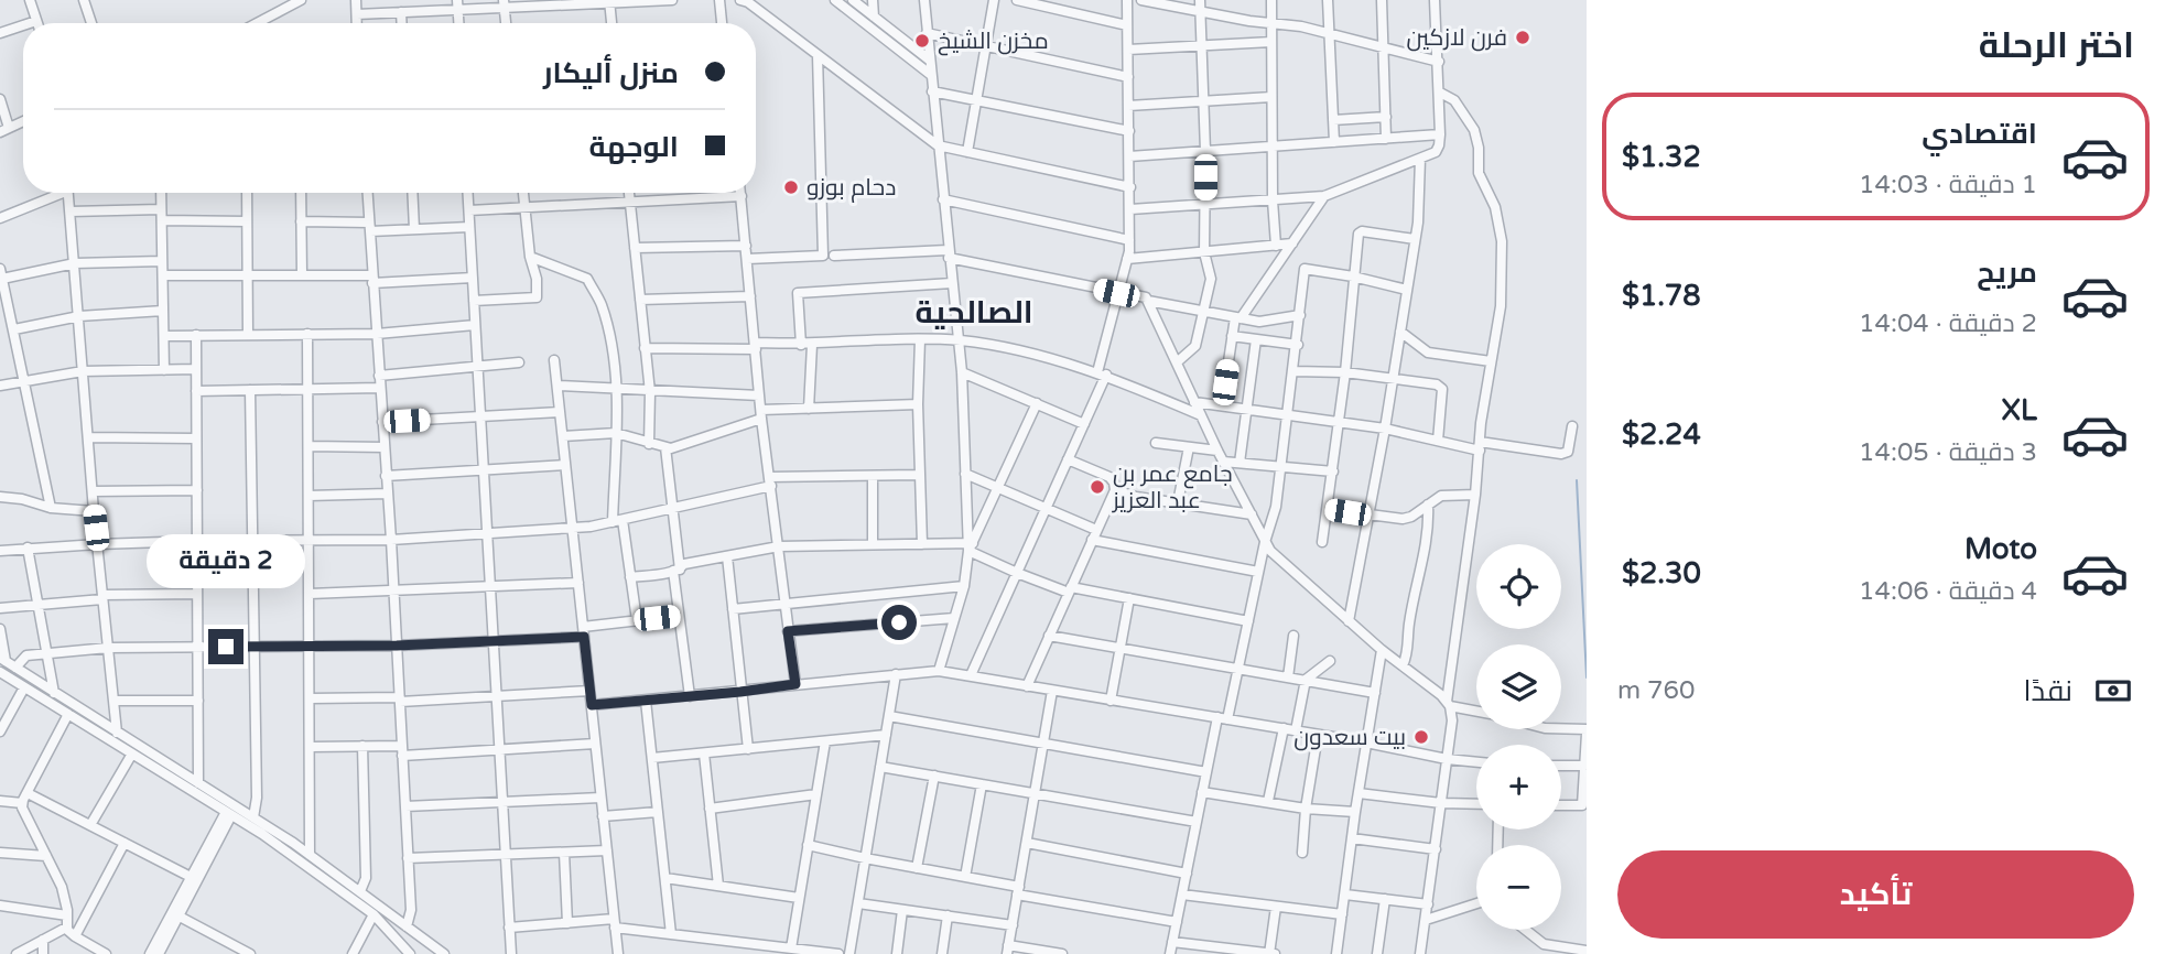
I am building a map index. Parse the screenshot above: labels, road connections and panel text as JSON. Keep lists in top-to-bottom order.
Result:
{
  "districts": ["الصالحية"],
  "places": [
    "فرن لازكين",
    "مخزن الشيخ",
    "دحام بوزو",
    "جامع عمر بن عبد العزيز",
    "بيت سعدون"
  ],
  "page": {
    "heading": "اختر الرحلة",
    "banner": ["منزل أليكار", "الوجهة"],
    "list": [
      {
        "name": "اقتصادي",
        "note": "1 دقيقة · 14:03",
        "value": "$1.32"
      },
      {
        "name": "مريح",
        "note": "2 دقيقة · 14:04",
        "value": "$1.78"
      },
      {
        "name": "XL",
        "note": "3 دقيقة · 14:05",
        "value": "$2.24"
      },
      {
        "name": "Moto",
        "note": "4 دقيقة · 14:06",
        "value": "$2.30"
      }
    ],
    "bubble": "2 دقيقة",
    "map_buttons": ["+", "−"],
    "pay": ["نقدًا", "760 m"],
    "buttons": "تأكيد"
  }
}
